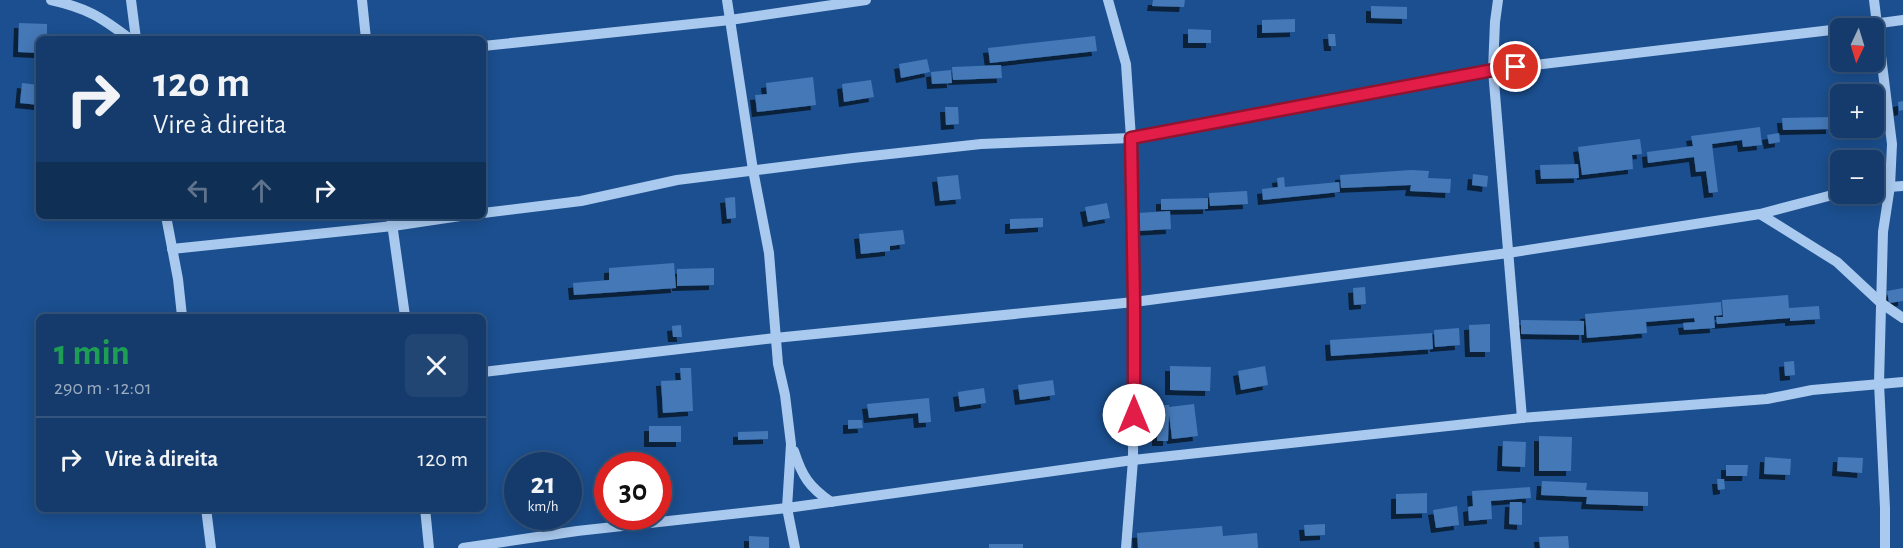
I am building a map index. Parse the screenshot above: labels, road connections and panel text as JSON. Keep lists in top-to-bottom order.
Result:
{
  "north": "bottom",
  "page": {
    "map_buttons": ["+", "−"],
    "turn": ["120 m", "Vire à direita"],
    "heading": ["1 min", "290 m · 12:01"],
    "list": [
      {
        "name": "Vire à direita",
        "value": "120 m"
      }
    ],
    "speed": "21 km/h",
    "limit": "30"
  }
}
